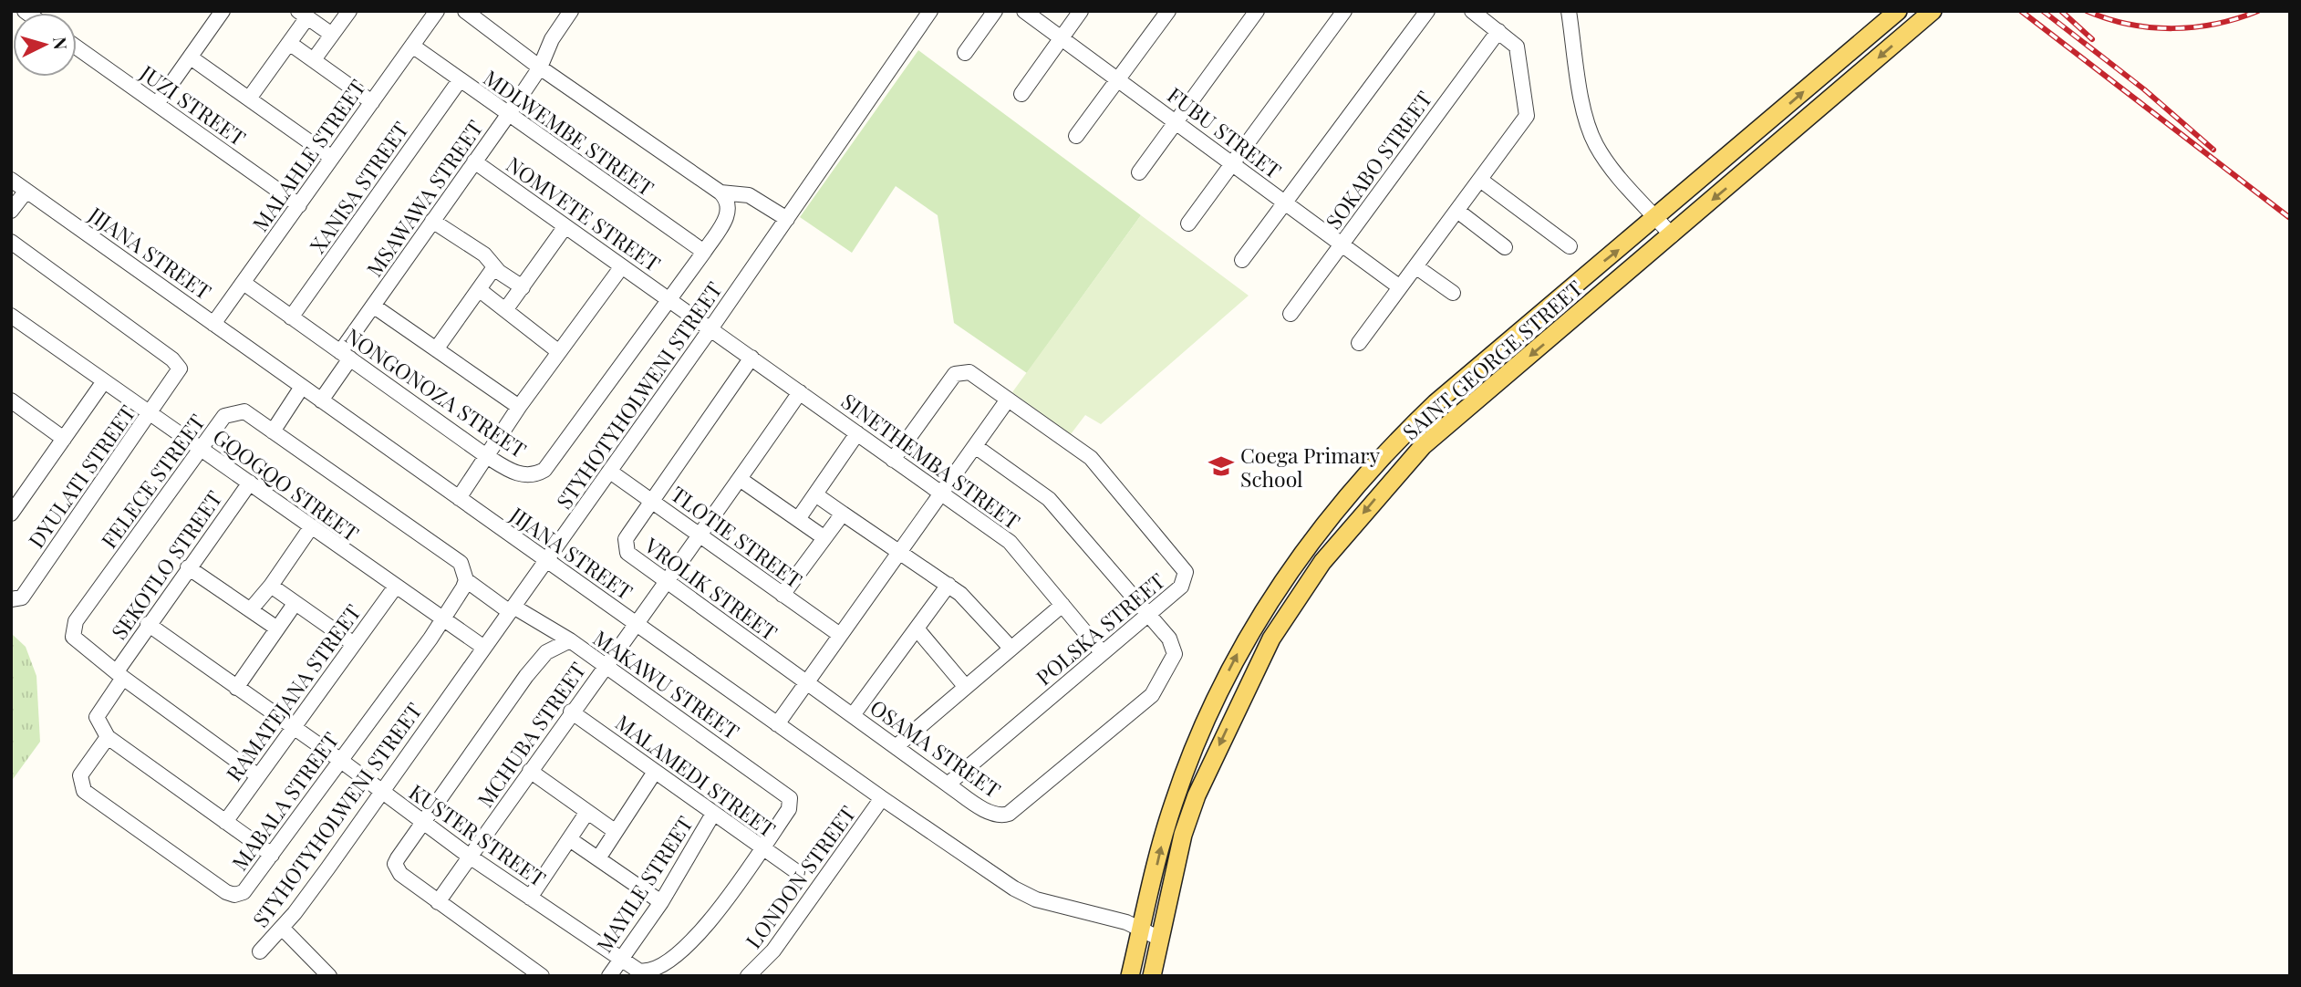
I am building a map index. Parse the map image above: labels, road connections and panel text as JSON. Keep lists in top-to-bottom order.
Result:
{
  "streets": {
    "main road": ["SAINT GEORGE STREET"],
    "street": [
      "JUZI STREET",
      "MDLWEMBE STREET",
      "FUBU STREET",
      "MALAHLE STREET",
      "SOKABO STREET",
      "XANISA STREET",
      "MSAWAWA STREET",
      "NOMVETE STREET",
      "JIJANA STREET",
      "NONGONOZA STREET",
      "STYHOTYHOLWENI STREET",
      "SINETHEMBA STREET",
      "DYULATI STREET",
      "FELECE STREET",
      "GQOGQO STREET",
      "TLOTIE STREET",
      "SEKOTLO STREET",
      "VROLIK STREET",
      "POLSKA STREET",
      "MAKAWU STREET",
      "RAMATEJANA STREET",
      "MCHUBA STREET",
      "OSAMA STREET",
      "MALAMEDI STREET",
      "MABALA STREET",
      "KUSTER STREET",
      "LONDON STREET",
      "MAYILE STREET"
    ]
  },
  "crossings": [
    ["JUZI STREET", "MALAHLE STREET"],
    ["MDLWEMBE STREET", "MALAHLE STREET"],
    ["MDLWEMBE STREET", "XANISA STREET"],
    ["MDLWEMBE STREET", "MSAWAWA STREET"],
    ["MDLWEMBE STREET", "NONGONOZA STREET"],
    ["FUBU STREET", "SOKABO STREET"],
    ["MALAHLE STREET", "JIJANA STREET"],
    ["MALAHLE STREET", "NONGONOZA STREET"],
    ["XANISA STREET", "NONGONOZA STREET"],
    ["MSAWAWA STREET", "NOMVETE STREET"],
    ["MSAWAWA STREET", "JIJANA STREET"],
    ["MSAWAWA STREET", "NONGONOZA STREET"],
    ["NOMVETE STREET", "NONGONOZA STREET"],
    ["NOMVETE STREET", "STYHOTYHOLWENI STREET"],
    ["NOMVETE STREET", "SINETHEMBA STREET"],
    ["JIJANA STREET", "SAINT GEORGE STREET"],
    ["JIJANA STREET", "STYHOTYHOLWENI STREET"],
    ["JIJANA STREET", "MCHUBA STREET"],
    ["JIJANA STREET", "LONDON STREET"],
    ["STYHOTYHOLWENI STREET", "SINETHEMBA STREET"],
    ["STYHOTYHOLWENI STREET", "FELECE STREET"],
    ["STYHOTYHOLWENI STREET", "GQOGQO STREET"],
    ["STYHOTYHOLWENI STREET", "TLOTIE STREET"],
    ["STYHOTYHOLWENI STREET", "KUSTER STREET"],
    ["SINETHEMBA STREET", "VROLIK STREET"],
    ["SINETHEMBA STREET", "POLSKA STREET"],
    ["SINETHEMBA STREET", "MCHUBA STREET"],
    ["DYULATI STREET", "GQOGQO STREET"],
    ["FELECE STREET", "GQOGQO STREET"],
    ["FELECE STREET", "SEKOTLO STREET"],
    ["FELECE STREET", "MAKAWU STREET"],
    ["FELECE STREET", "RAMATEJANA STREET"],
    ["GQOGQO STREET", "SEKOTLO STREET"],
    ["GQOGQO STREET", "RAMATEJANA STREET"],
    ["GQOGQO STREET", "MABALA STREET"],
    ["TLOTIE STREET", "VROLIK STREET"],
    ["TLOTIE STREET", "MCHUBA STREET"],
    ["SEKOTLO STREET", "MABALA STREET"],
    ["SEKOTLO STREET", "KUSTER STREET"],
    ["VROLIK STREET", "MCHUBA STREET"],
    ["VROLIK STREET", "OSAMA STREET"],
    ["POLSKA STREET", "OSAMA STREET"],
    ["MAKAWU STREET", "MCHUBA STREET"],
    ["MAKAWU STREET", "MALAMEDI STREET"],
    ["MAKAWU STREET", "KUSTER STREET"],
    ["RAMATEJANA STREET", "KUSTER STREET"],
    ["MCHUBA STREET", "MALAMEDI STREET"],
    ["MCHUBA STREET", "KUSTER STREET"],
    ["MALAMEDI STREET", "KUSTER STREET"],
    ["MALAMEDI STREET", "MAYILE STREET"],
    ["MABALA STREET", "KUSTER STREET"],
    ["KUSTER STREET", "MAYILE STREET"]
  ],
  "places": {
    "school or university": ["Coega Primary School"]
  },
  "north": "right"
}
